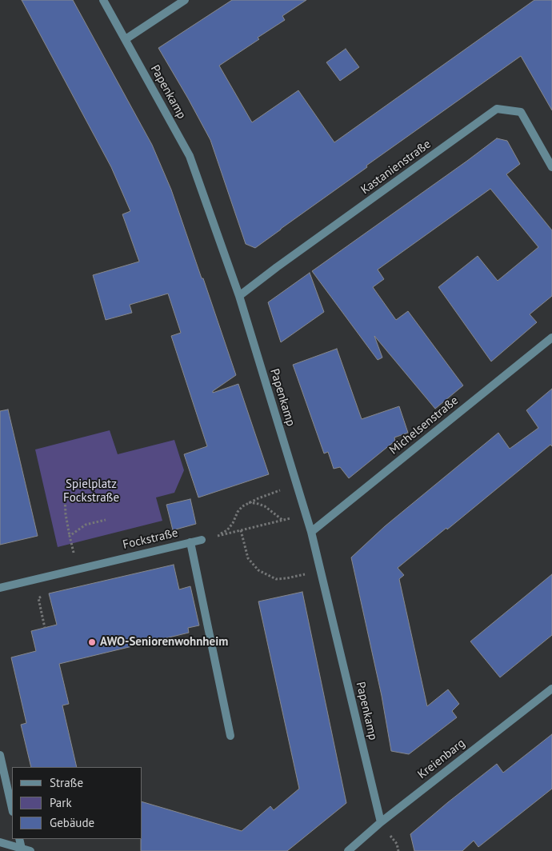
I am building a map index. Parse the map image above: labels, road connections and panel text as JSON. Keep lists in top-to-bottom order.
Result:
{
  "streets": {
    "street": [
      "Papenkamp",
      "Kastanienstraße",
      "Michelsenstraße",
      "Fockstraße",
      "Kreienbarg"
    ]
  },
  "crossings": [
    ["Papenkamp", "Kastanienstraße"],
    ["Papenkamp", "Michelsenstraße"],
    ["Papenkamp", "Kreienbarg"]
  ],
  "parks": ["Spielplatz Fockstraße"],
  "places": ["AWO-Seniorenwohnheim"],
  "legend": ["Straße", "Park", "Gebäude"]
}
